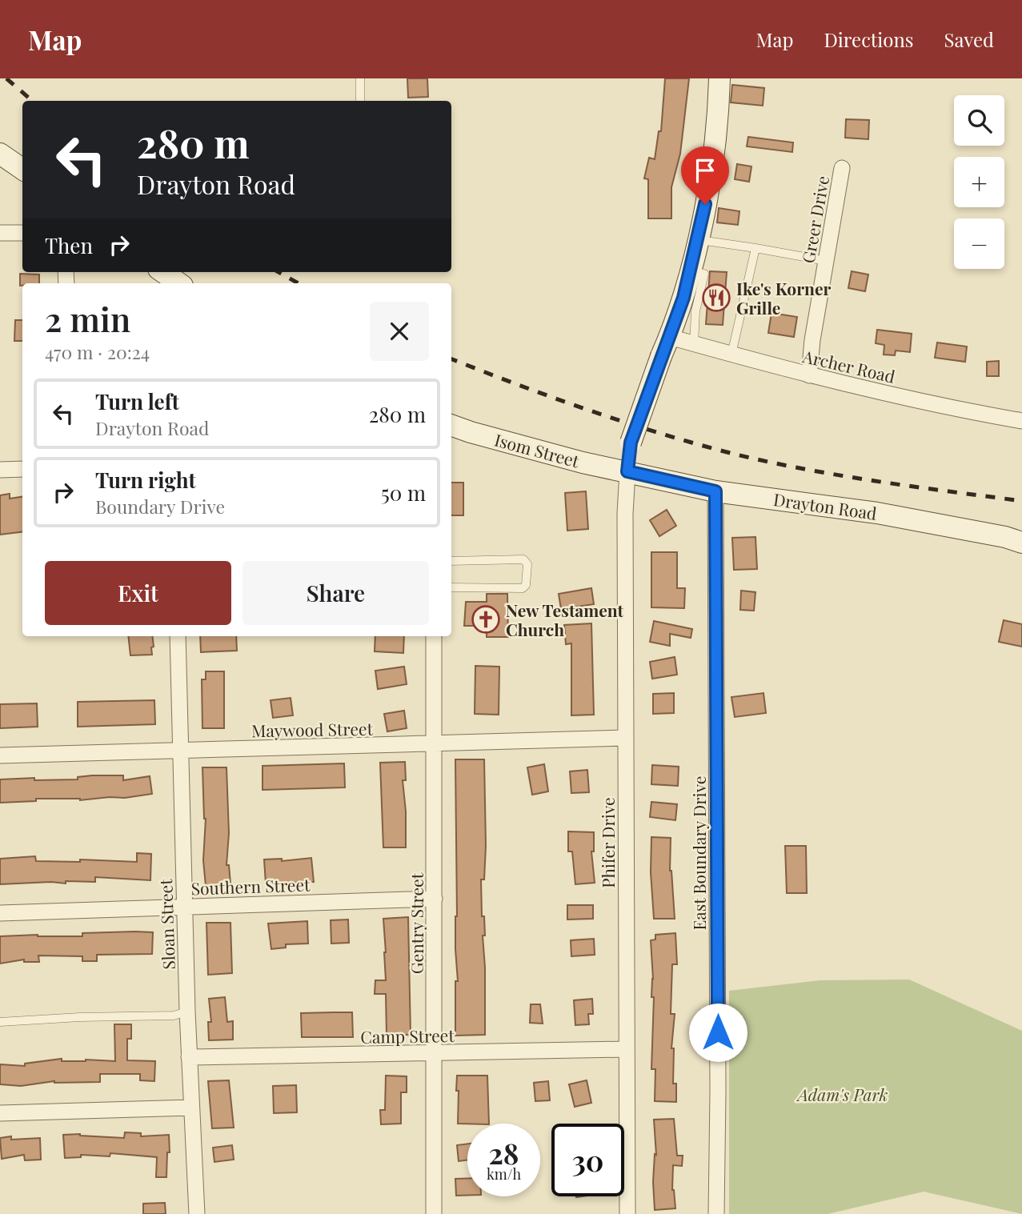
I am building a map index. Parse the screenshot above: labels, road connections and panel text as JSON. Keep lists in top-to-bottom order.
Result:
{
  "streets": {
    "main road": ["Isom Street", "Drayton Road"],
    "street": [
      "Greer Drive",
      "Archer Road",
      "Maywood Street",
      "Phifer Drive",
      "East Boundary Drive",
      "Southern Street",
      "Gentry Street",
      "Sloan Street",
      "Camp Street"
    ]
  },
  "crossings": [
    ["Greer Drive", "Archer Road"],
    ["Isom Street", "Drayton Road"],
    ["Isom Street", "Phifer Drive"],
    ["Drayton Road", "Phifer Drive"],
    ["Drayton Road", "East Boundary Drive"],
    ["Maywood Street", "Phifer Drive"],
    ["Maywood Street", "Gentry Street"],
    ["Maywood Street", "Sloan Street"],
    ["Phifer Drive", "Camp Street"],
    ["Southern Street", "Gentry Street"],
    ["Southern Street", "Sloan Street"],
    ["Gentry Street", "Camp Street"],
    ["Sloan Street", "Camp Street"]
  ],
  "parks": ["Adam's Park"],
  "places": {
    "restaurant": ["Ike's Korner Grille"],
    "church": ["New Testament Church"]
  },
  "page": {
    "header": "Map",
    "nav": ["Map", "Directions", "Saved"],
    "map_buttons": ["+", "−"],
    "turn": ["280 m", "Drayton Road"],
    "then": "Then",
    "heading": ["2 min", "470 m · 20:24"],
    "list": [
      {
        "name": "Turn left",
        "note": "Drayton Road",
        "value": "280 m"
      },
      {
        "name": "Turn right",
        "note": "Boundary Drive",
        "value": "50 m"
      }
    ],
    "buttons": ["Exit", "Share"],
    "speed": "28 km/h",
    "limit": "30"
  }
}
